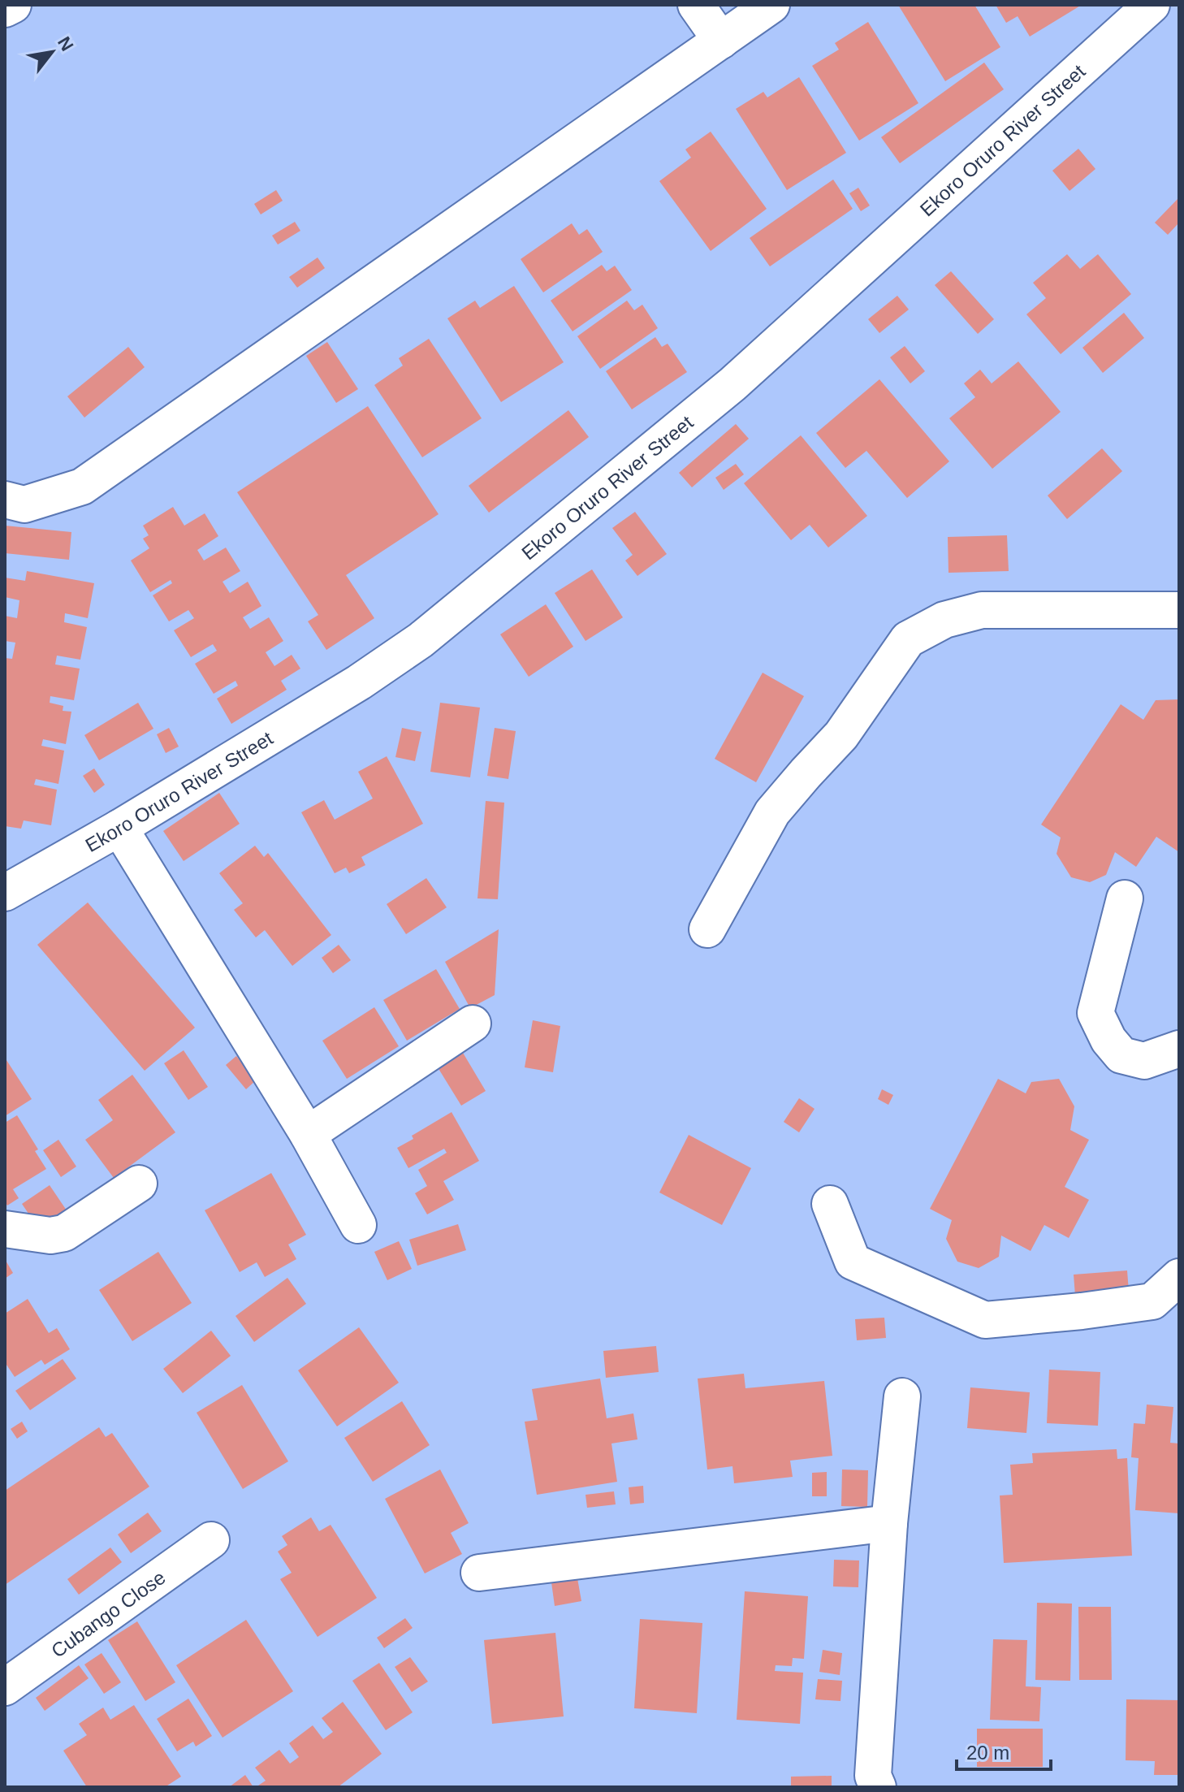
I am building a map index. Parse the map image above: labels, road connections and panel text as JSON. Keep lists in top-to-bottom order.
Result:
{
  "streets": {
    "street": ["Ekoro Oruro River Street", "Cubango Close"]
  },
  "scale_bar": "20 m",
  "north": "top right"
}
